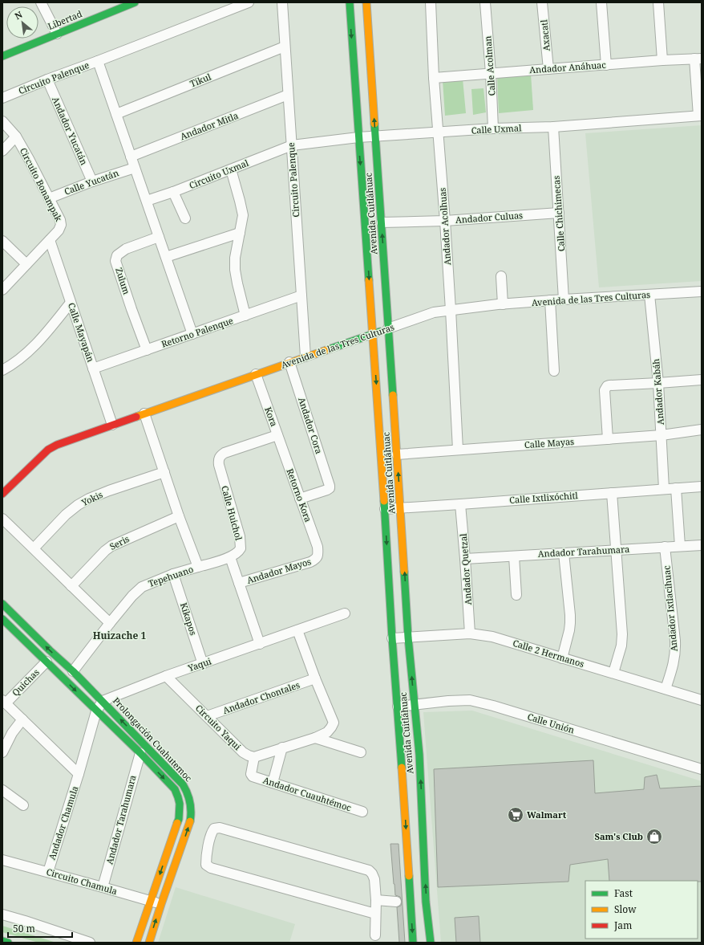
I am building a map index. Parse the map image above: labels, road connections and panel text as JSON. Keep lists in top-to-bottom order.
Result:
{
  "streets": {
    "main road": [
      "Libertad",
      "Avenida Cuitláhuac",
      "Avenida de las Tres Culturas",
      "Prolongación Cuahutemoc"
    ],
    "street": [
      "Axacatl",
      "Calle Acolman",
      "Andador Anáhuac",
      "Circuito Palenque",
      "Tikul",
      "Andador Mitla",
      "Calle Uxmal",
      "Andador Yucatán",
      "Circuito Uxmal",
      "Calle Yucatán",
      "Circuito Bonampak",
      "Calle Chichimecas",
      "Andador Culuas",
      "Andador Acolhuas",
      "Zulum",
      "Calle Mayapán",
      "Retorno Palenque",
      "Andador Kabáh",
      "Kora",
      "Andador Cora",
      "Calle Mayas",
      "Retorno Kora",
      "Calle Ixtlixóchitl",
      "Yokis",
      "Calle Huichol",
      "Seris",
      "Andador Tarahumara",
      "Andador Quetzal",
      "Andador Mayos",
      "Tepehuano",
      "Andador Ixtlacihuac",
      "Kikapos",
      "Calle 2 Hermanos",
      "Yaqui",
      "Quichas",
      "Andador Chontales",
      "Calle Unión",
      "Circuito Yaqui",
      "Andador Cuauhtémoc",
      "Andador Chamula",
      "Circuito Chamula"
    ]
  },
  "crossings": [
    ["Axacatl", "Andador Anáhuac"],
    ["Calle Acolman", "Andador Anáhuac"],
    ["Calle Acolman", "Calle Uxmal"],
    ["Andador Anáhuac", "Andador Acolhuas"],
    ["Circuito Palenque", "Tikul"],
    ["Circuito Palenque", "Andador Mitla"],
    ["Circuito Palenque", "Calle Uxmal"],
    ["Circuito Palenque", "Andador Yucatán"],
    ["Circuito Palenque", "Circuito Uxmal"],
    ["Circuito Palenque", "Avenida de las Tres Culturas"],
    ["Circuito Palenque", "Retorno Palenque"],
    ["Calle Uxmal", "Circuito Uxmal"],
    ["Calle Uxmal", "Avenida Cuitláhuac"],
    ["Calle Uxmal", "Calle Chichimecas"],
    ["Calle Uxmal", "Andador Acolhuas"],
    ["Andador Yucatán", "Calle Yucatán"],
    ["Calle Yucatán", "Circuito Bonampak"],
    ["Circuito Bonampak", "Calle Mayapán"],
    ["Avenida Cuitláhuac", "Andador Culuas"],
    ["Avenida Cuitláhuac", "Avenida de las Tres Culturas"],
    ["Avenida Cuitláhuac", "Calle Mayas"],
    ["Avenida Cuitláhuac", "Calle Ixtlixóchitl"],
    ["Avenida Cuitláhuac", "Calle 2 Hermanos"],
    ["Avenida Cuitláhuac", "Calle Unión"],
    ["Calle Chichimecas", "Andador Culuas"],
    ["Calle Chichimecas", "Avenida de las Tres Culturas"],
    ["Andador Culuas", "Andador Acolhuas"],
    ["Andador Acolhuas", "Avenida de las Tres Culturas"],
    ["Andador Acolhuas", "Calle Mayas"],
    ["Zulum", "Retorno Palenque"],
    ["Avenida de las Tres Culturas", "Calle Mayapán"],
    ["Avenida de las Tres Culturas", "Andador Kabáh"],
    ["Avenida de las Tres Culturas", "Kora"],
    ["Avenida de las Tres Culturas", "Andador Cora"],
    ["Avenida de las Tres Culturas", "Tepehuano"],
    ["Calle Mayapán", "Retorno Palenque"],
    ["Andador Kabáh", "Calle Mayas"],
    ["Andador Kabáh", "Calle Ixtlixóchitl"],
    ["Kora", "Retorno Kora"],
    ["Kora", "Calle Huichol"],
    ["Andador Cora", "Retorno Kora"],
    ["Retorno Kora", "Andador Mayos"],
    ["Calle Ixtlixóchitl", "Andador Quetzal"],
    ["Yokis", "Tepehuano"],
    ["Seris", "Tepehuano"],
    ["Andador Tarahumara", "Andador Quetzal"],
    ["Andador Tarahumara", "Andador Ixtlacihuac"],
    ["Andador Tarahumara", "Prolongación Cuahutemoc"],
    ["Andador Tarahumara", "Circuito Chamula"],
    ["Andador Quetzal", "Calle 2 Hermanos"],
    ["Tepehuano", "Kikapos"],
    ["Tepehuano", "Prolongación Cuahutemoc"],
    ["Andador Ixtlacihuac", "Calle 2 Hermanos"],
    ["Kikapos", "Yaqui"],
    ["Yaqui", "Circuito Yaqui"],
    ["Yaqui", "Prolongación Cuahutemoc"],
    ["Yaqui", "Andador Chamula"],
    ["Quichas", "Prolongación Cuahutemoc"],
    ["Andador Chontales", "Circuito Yaqui"],
    ["Circuito Yaqui", "Andador Cuauhtémoc"],
    ["Prolongación Cuahutemoc", "Andador Chamula"],
    ["Prolongación Cuahutemoc", "Circuito Chamula"],
    ["Andador Chamula", "Circuito Chamula"]
  ],
  "districts": ["Huizache 1"],
  "places": {
    "supermarket": ["Walmart"],
    "shop": ["Sam's Club"]
  },
  "legend": ["Fast", "Slow", "Jam"],
  "scale_bar": "50 m",
  "north": "top left"
}
